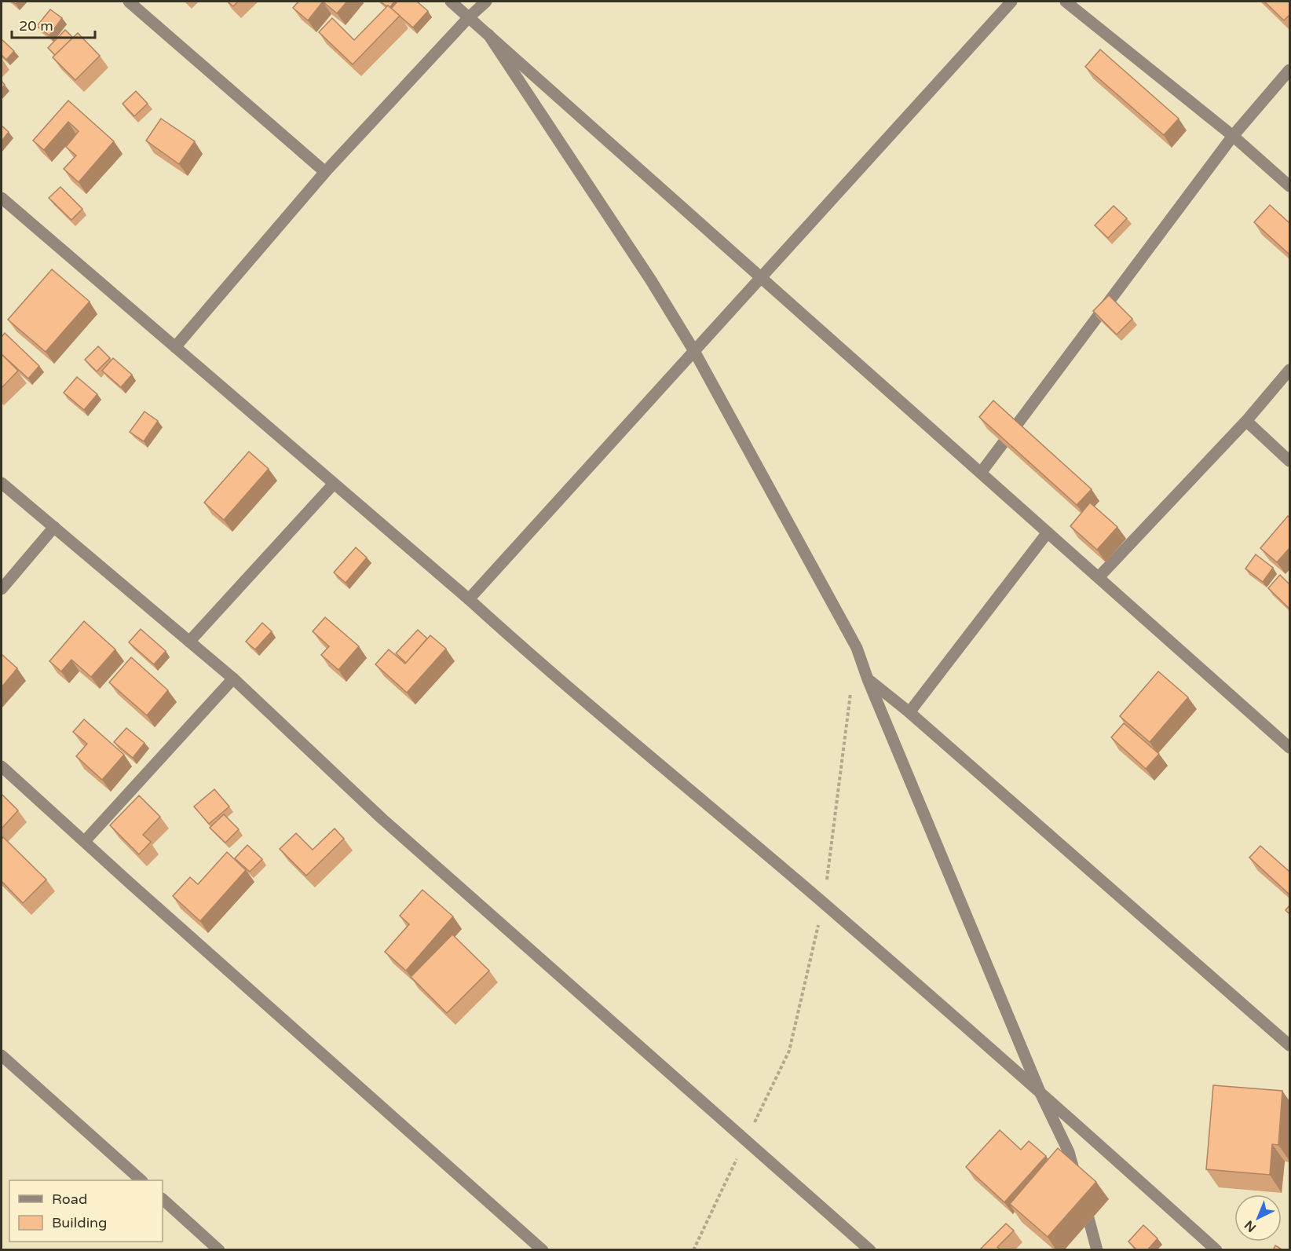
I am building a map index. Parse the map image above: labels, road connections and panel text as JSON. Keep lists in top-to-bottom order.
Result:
{
  "legend": ["Road", "Building"],
  "scale_bar": "20 m",
  "north": "bottom left"
}
